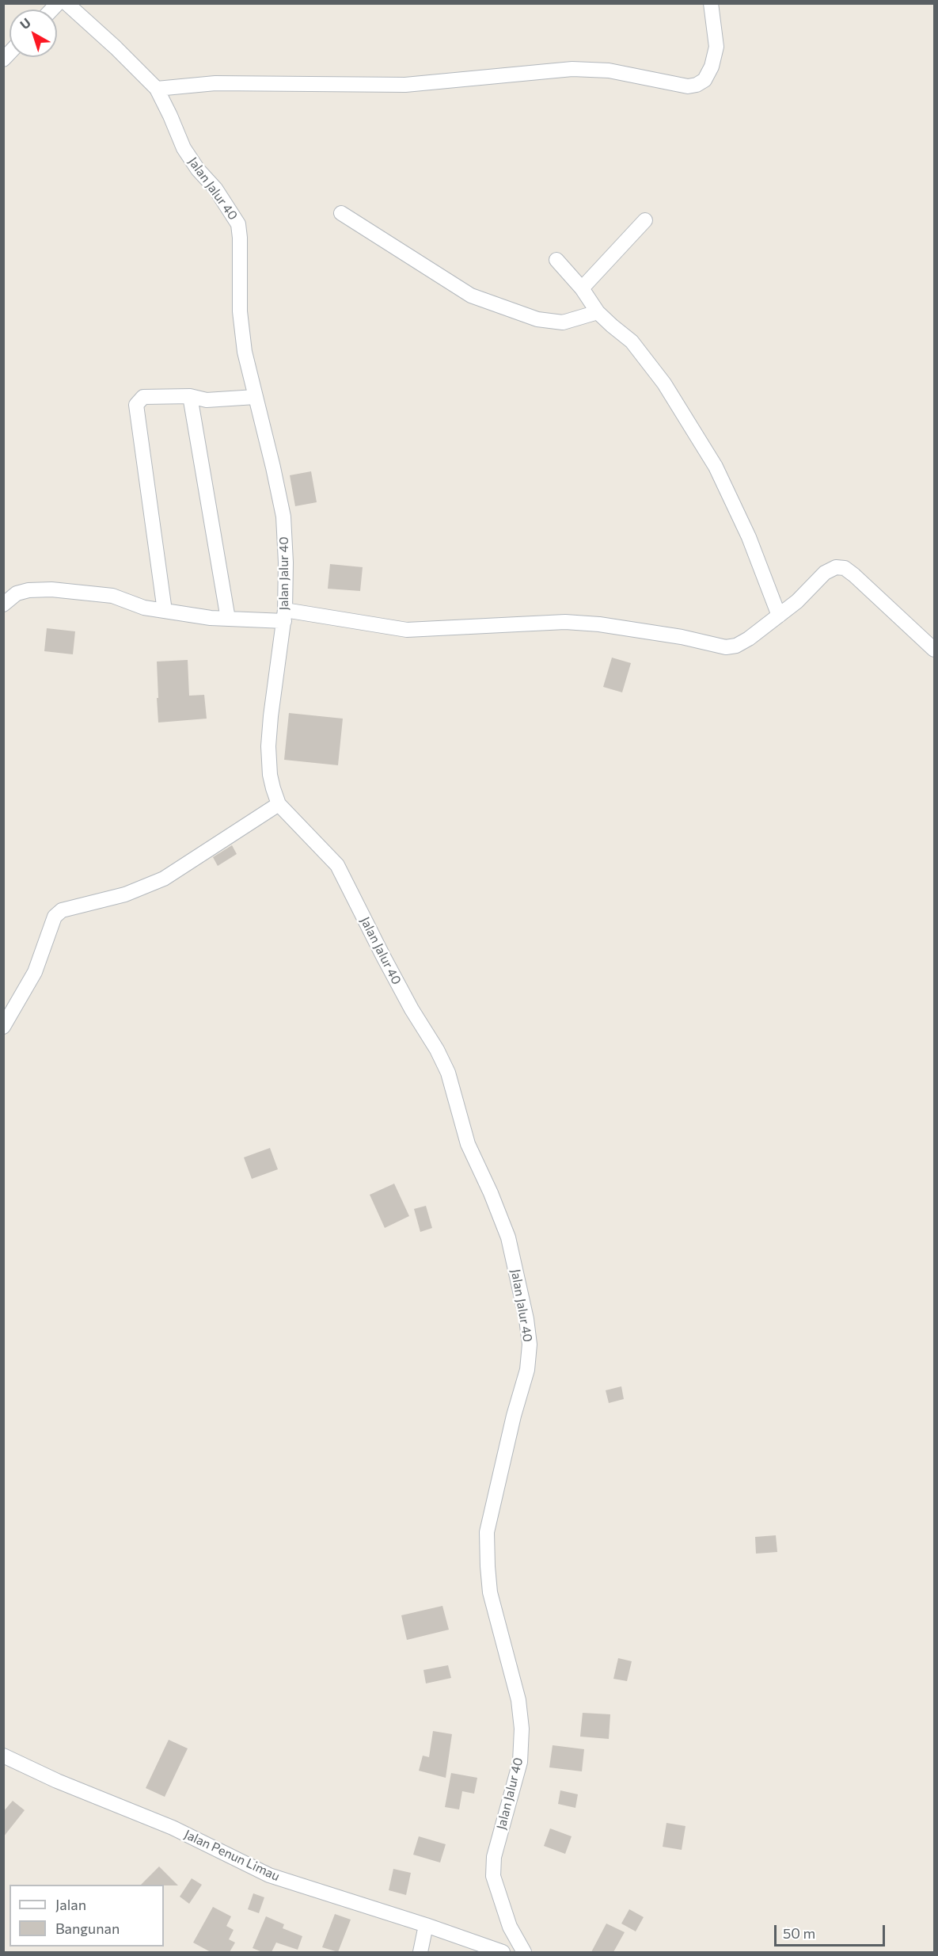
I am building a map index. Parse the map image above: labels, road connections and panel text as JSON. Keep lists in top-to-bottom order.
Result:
{
  "streets": {
    "street": ["Jalan Jalur 40", "Jalan Penun Limau"]
  },
  "legend": ["Jalan", "Bangunan"],
  "scale_bar": "50 m",
  "north": "top left"
}
